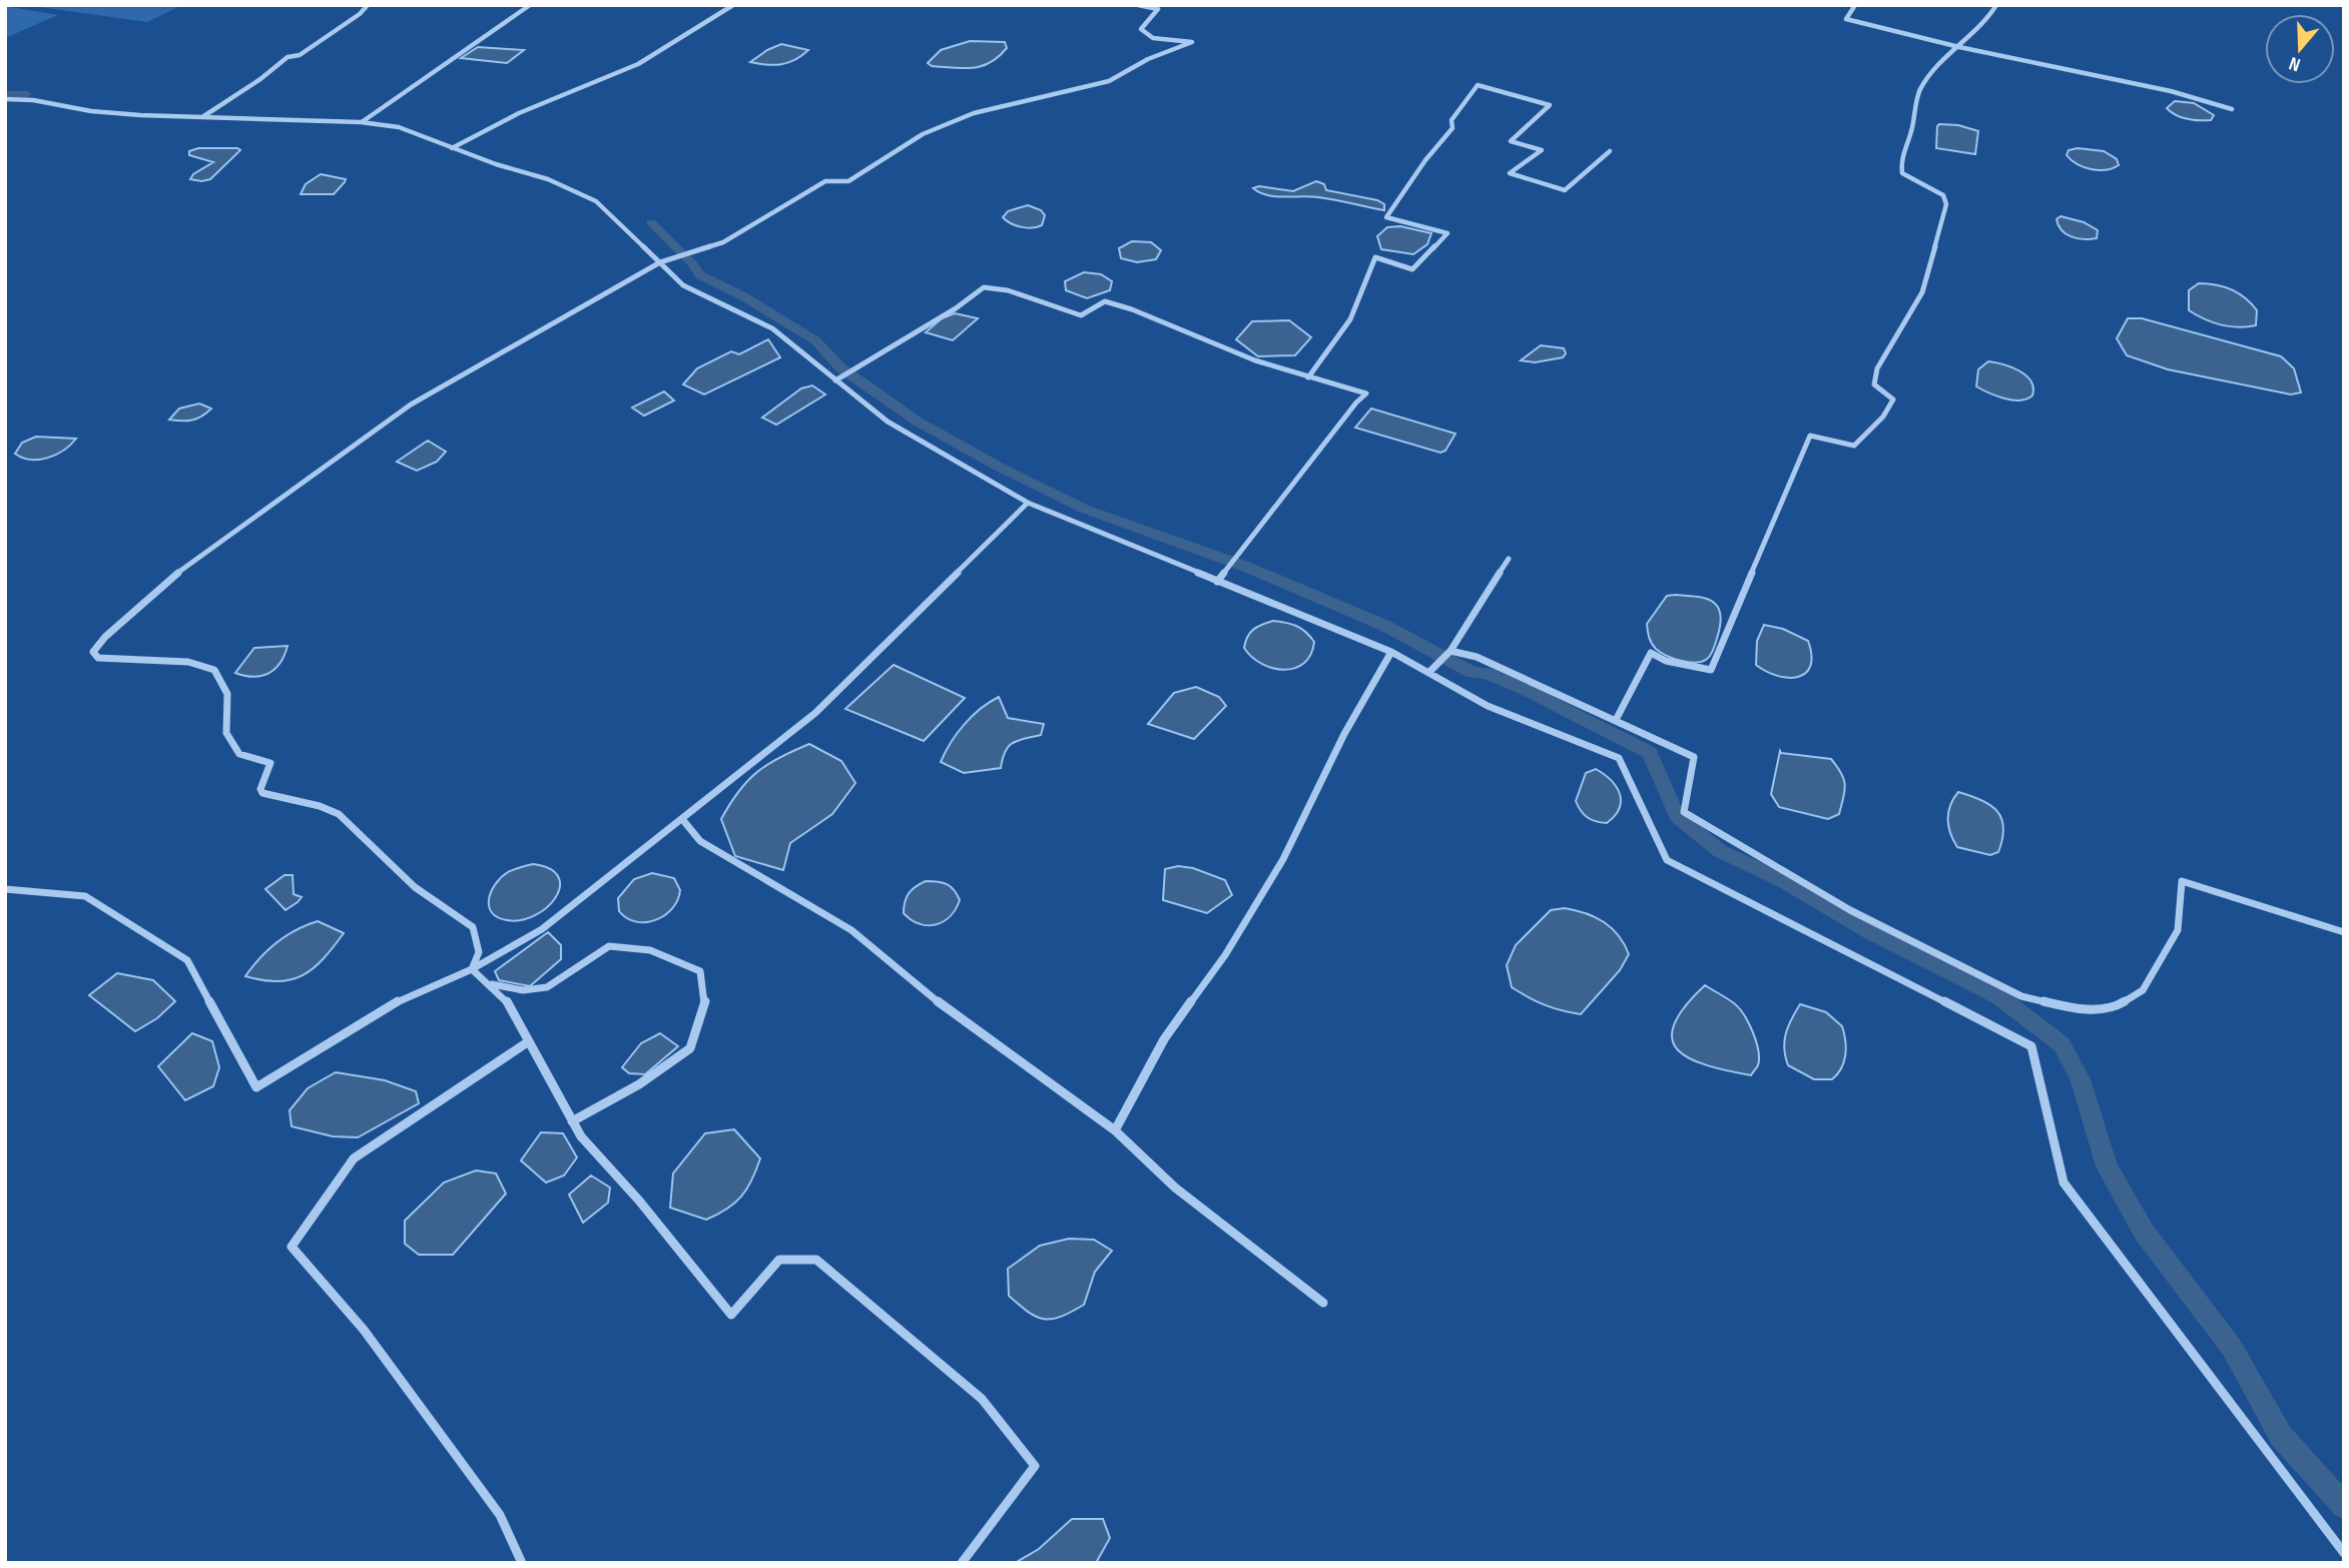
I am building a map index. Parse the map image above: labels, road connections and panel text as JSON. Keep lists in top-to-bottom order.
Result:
{
  "north": "bottom"
}
